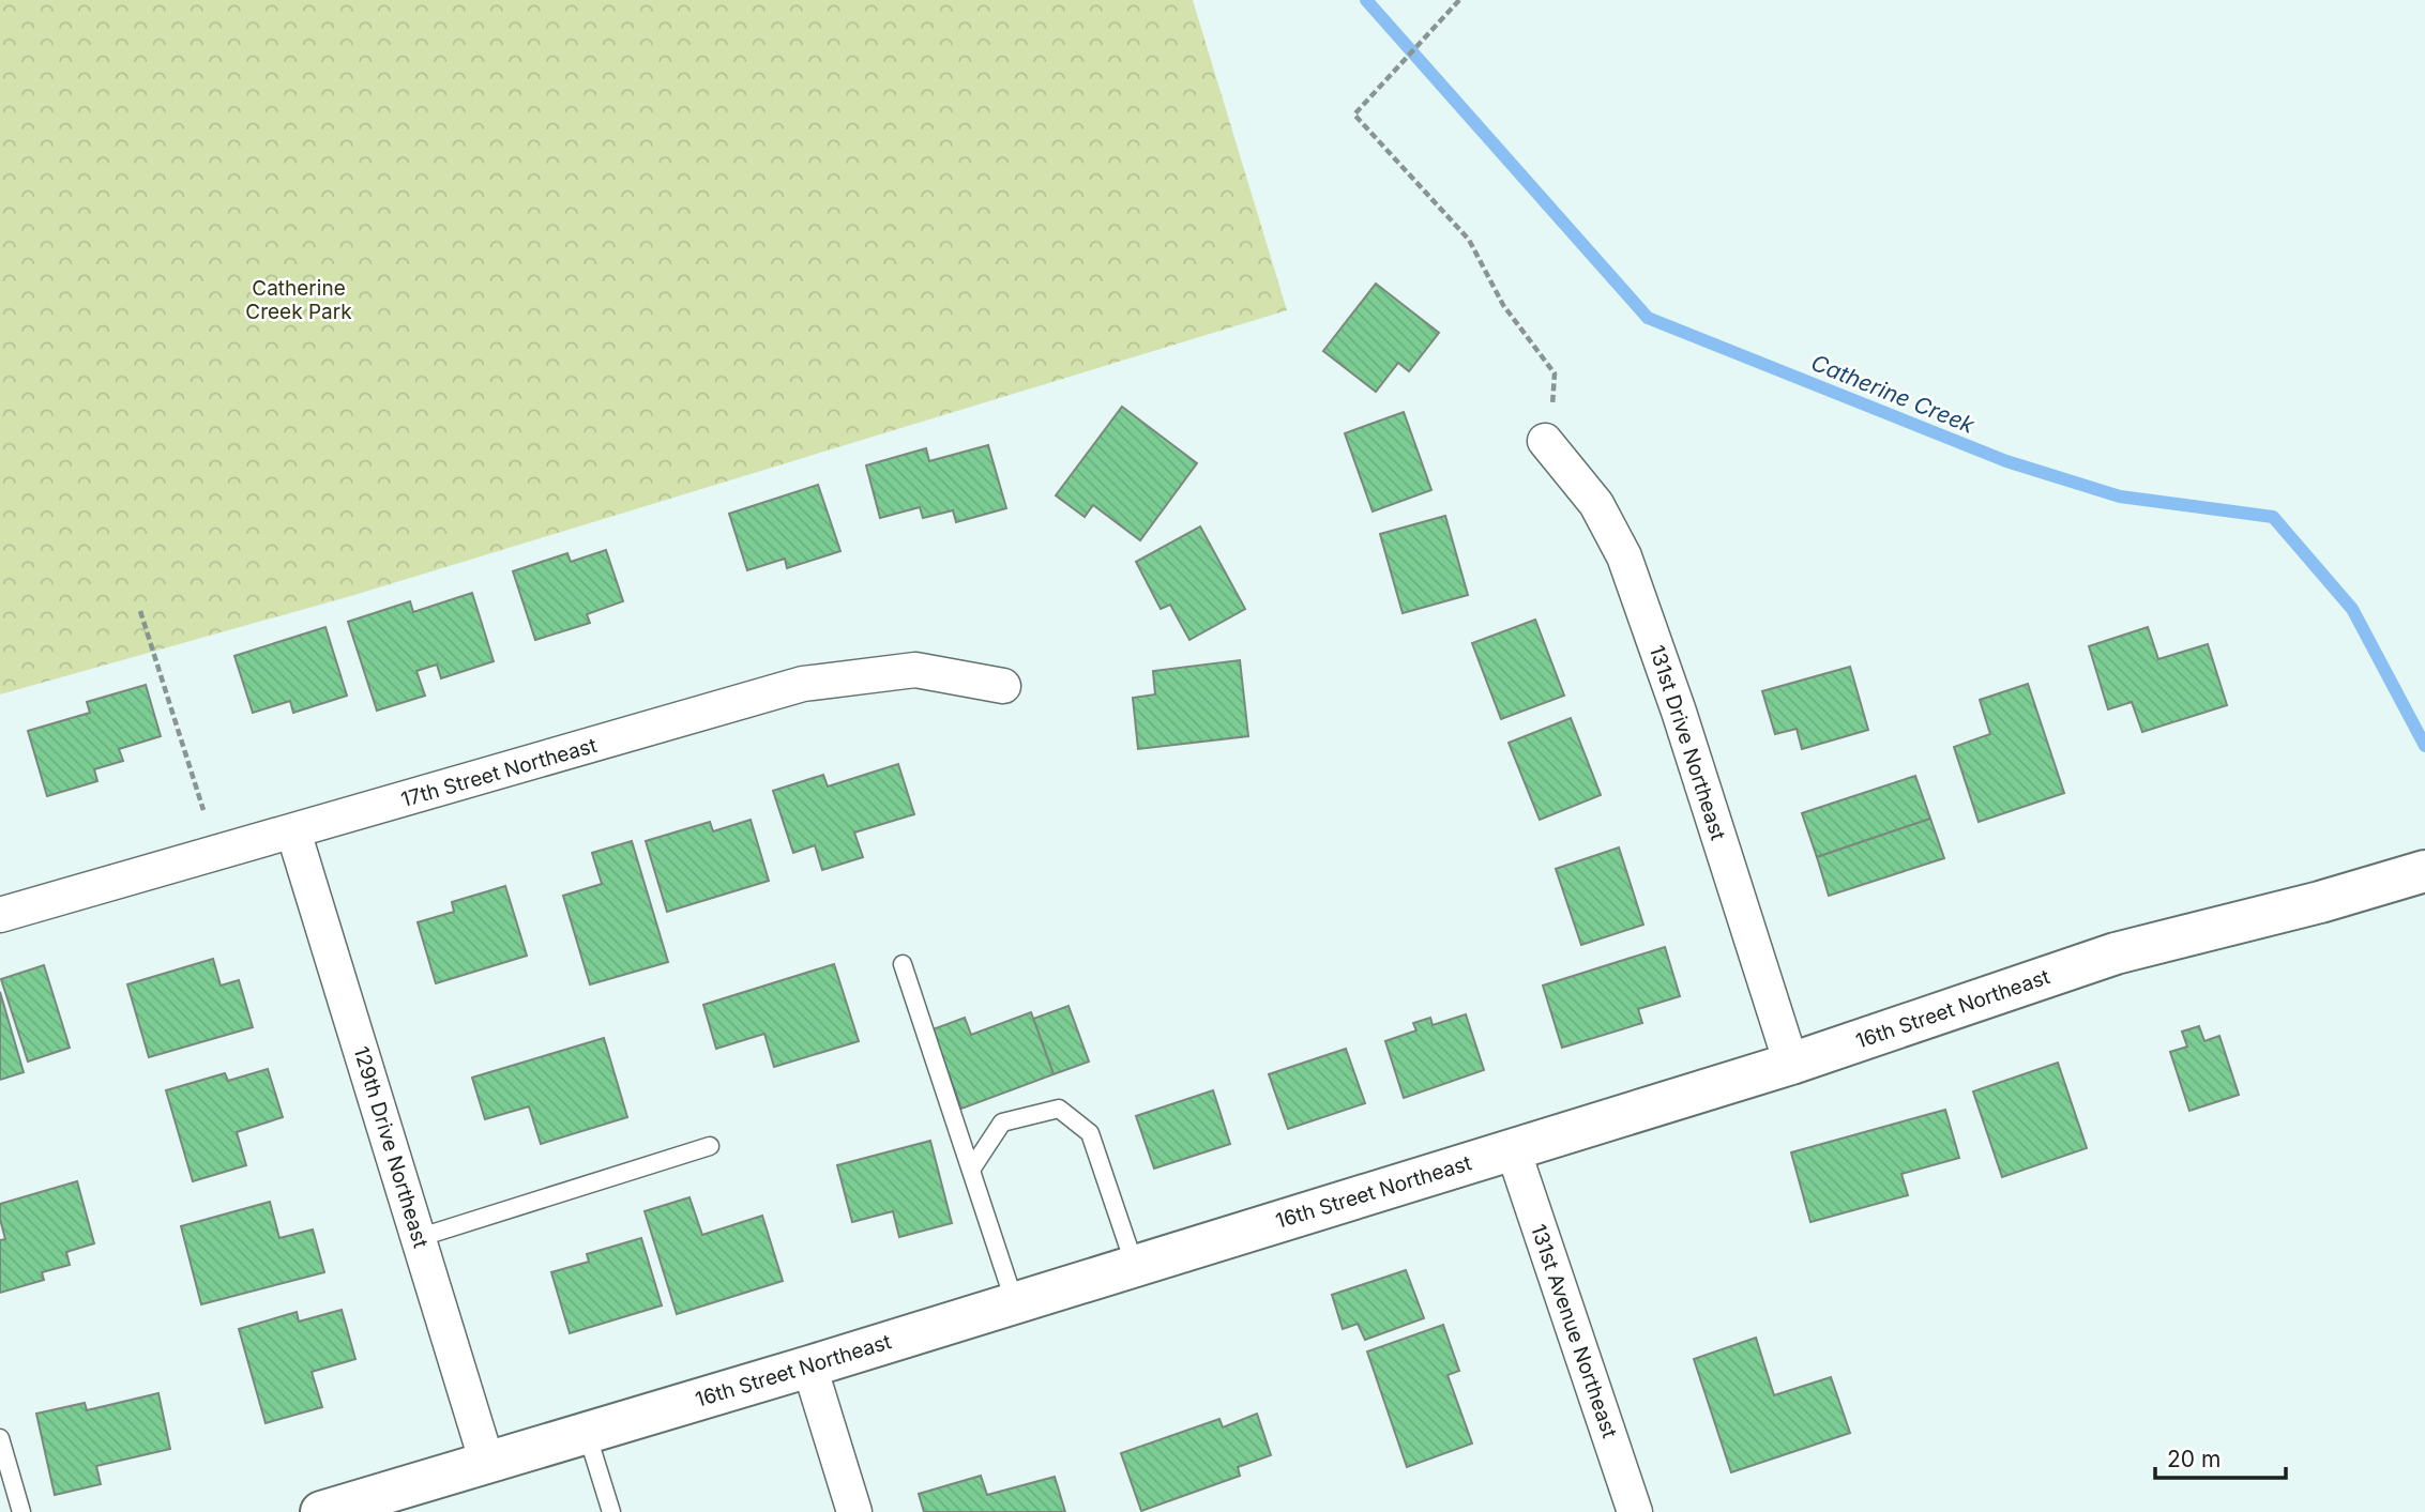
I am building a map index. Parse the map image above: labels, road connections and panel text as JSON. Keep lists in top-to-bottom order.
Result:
{
  "streets": {
    "street": [
      "131st Drive Northeast",
      "17th Street Northeast",
      "16th Street Northeast",
      "129th Drive Northeast",
      "131st Avenue Northeast"
    ]
  },
  "crossings": [
    ["131st Drive Northeast", "16th Street Northeast"],
    ["17th Street Northeast", "129th Drive Northeast"],
    ["16th Street Northeast", "129th Drive Northeast"],
    ["16th Street Northeast", "131st Avenue Northeast"]
  ],
  "water": ["Catherine Creek"],
  "parks": ["Catherine Creek Park"],
  "scale_bar": "20 m"
}
